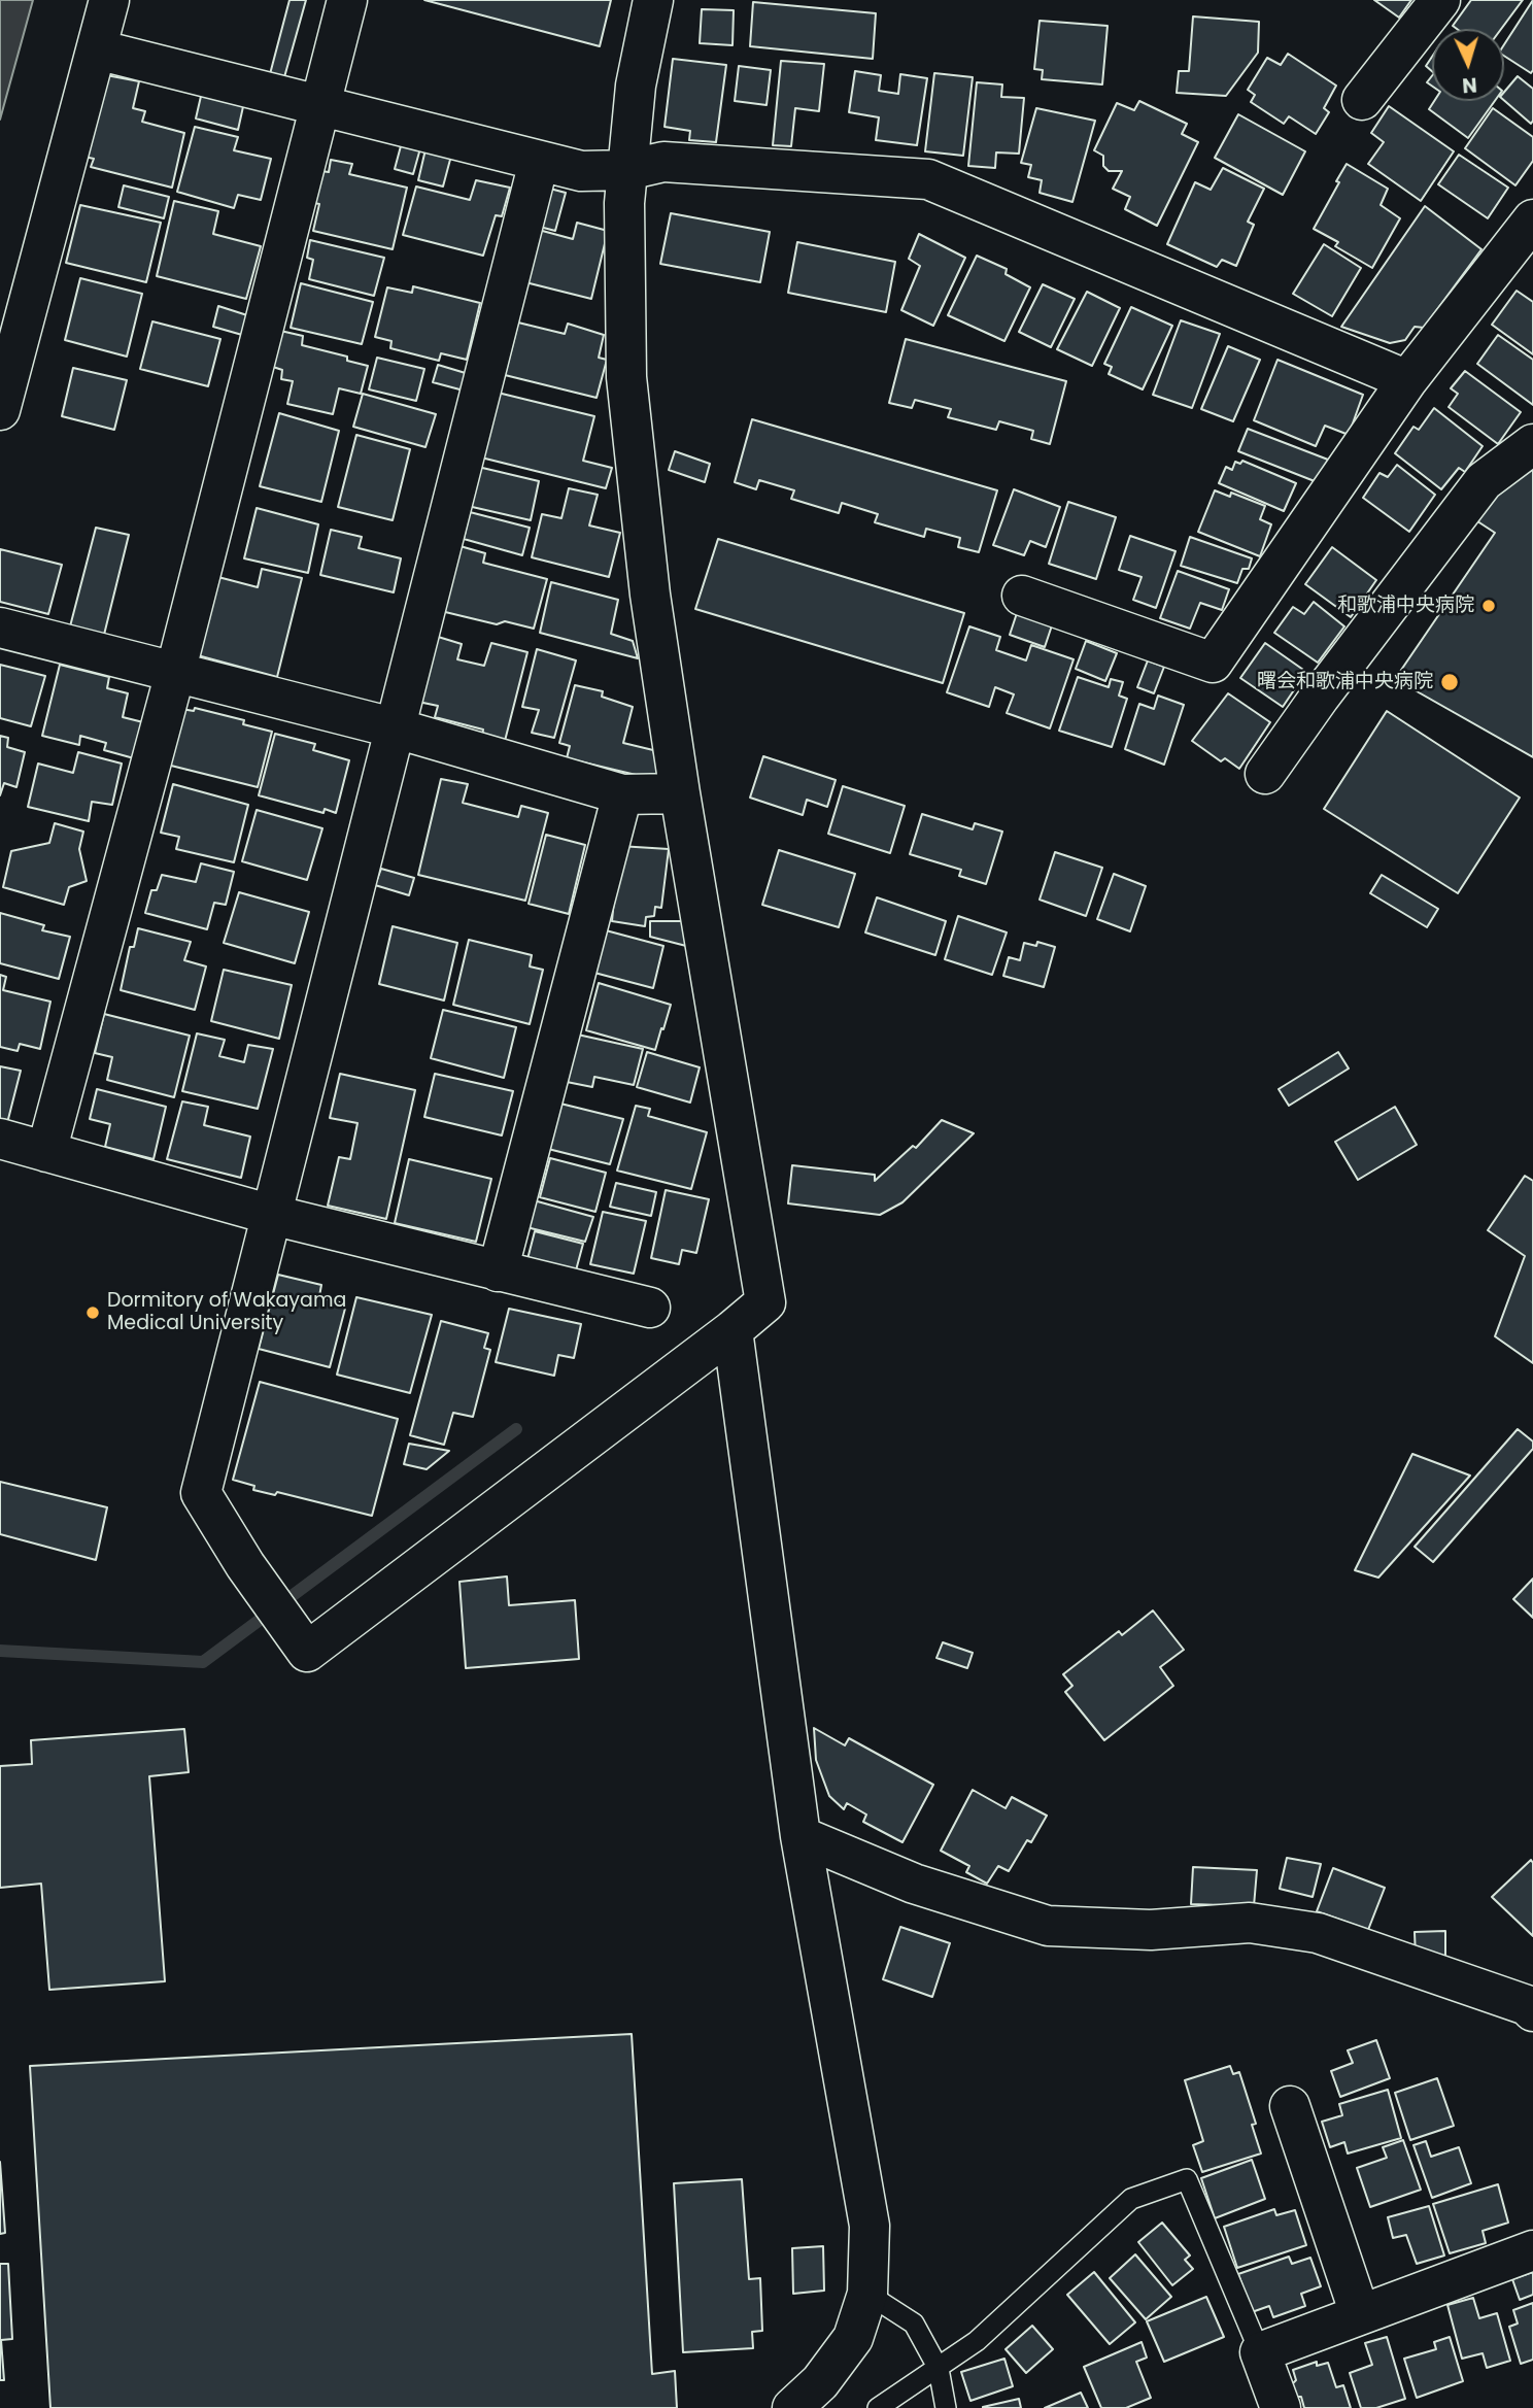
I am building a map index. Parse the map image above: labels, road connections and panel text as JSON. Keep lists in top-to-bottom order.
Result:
{
  "places": ["和歌浦中央病院", "曙会和歌浦中央病院", "Dormitory of Wakayama Medical University"],
  "north": "bottom"
}
